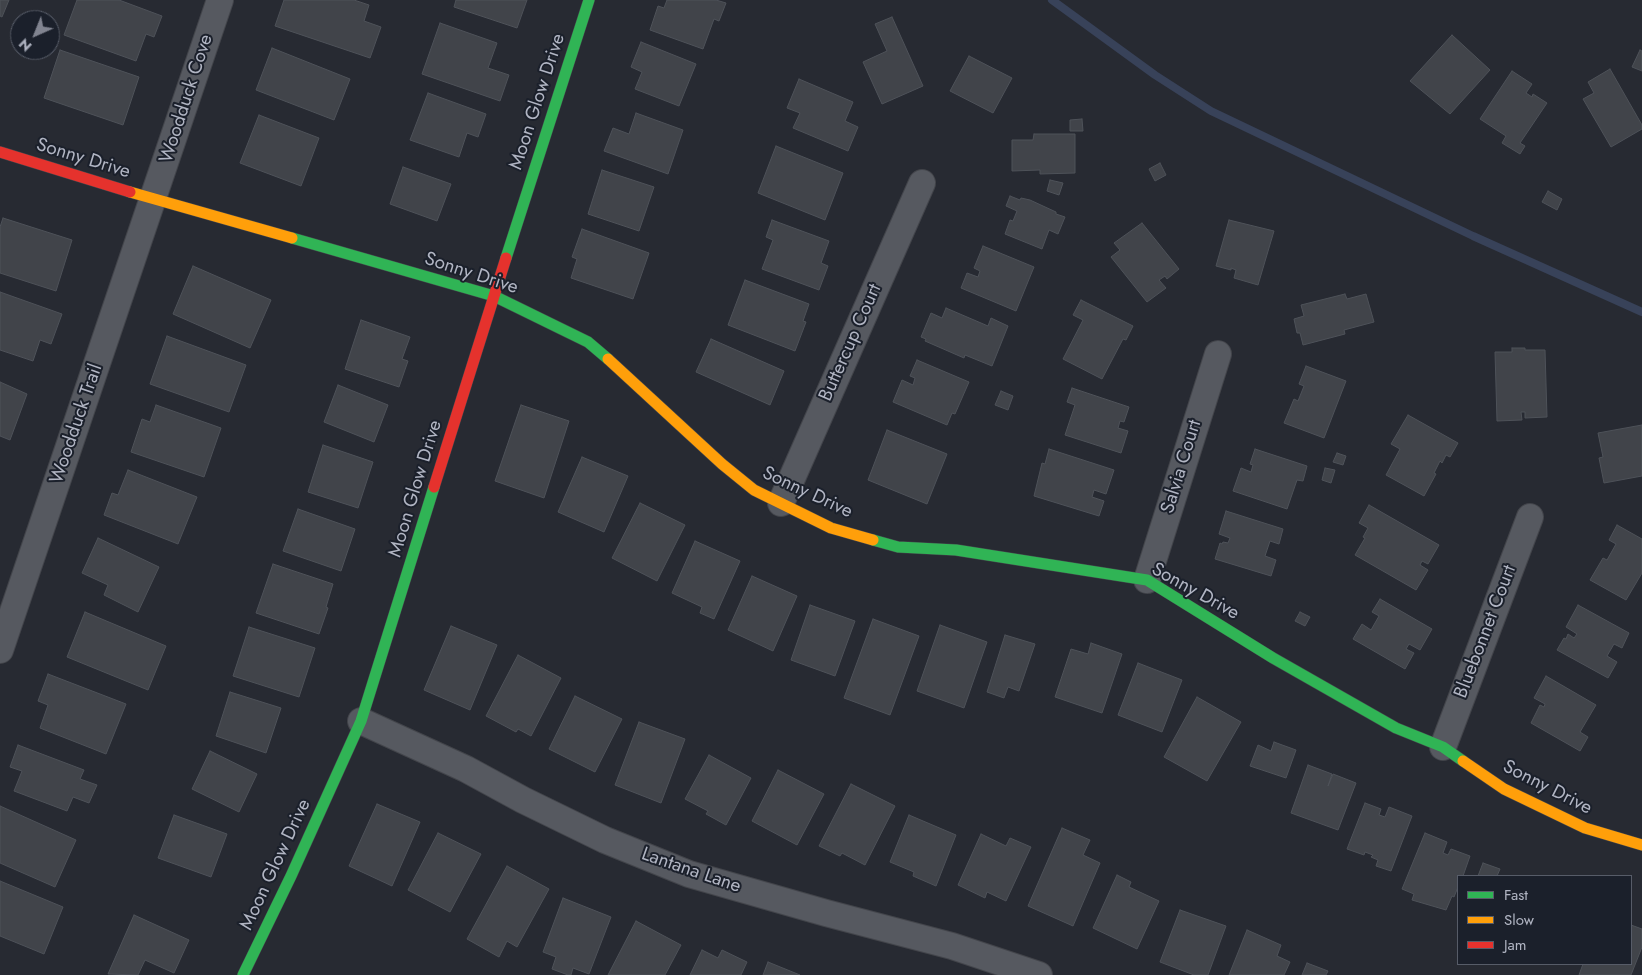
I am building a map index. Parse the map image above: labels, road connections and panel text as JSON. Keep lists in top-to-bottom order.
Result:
{
  "streets": {
    "street": [
      "Woodduck Cove",
      "Moon Glow Drive",
      "Sonny Drive",
      "Buttercup Court",
      "Woodduck Trail",
      "Salvia Court",
      "Bluebonnet Court",
      "Lantana Lane"
    ]
  },
  "crossings": [
    ["Woodduck Cove", "Sonny Drive"],
    ["Woodduck Cove", "Woodduck Trail"],
    ["Moon Glow Drive", "Sonny Drive"],
    ["Moon Glow Drive", "Lantana Lane"],
    ["Sonny Drive", "Buttercup Court"],
    ["Sonny Drive", "Woodduck Trail"],
    ["Sonny Drive", "Salvia Court"],
    ["Sonny Drive", "Bluebonnet Court"]
  ],
  "legend": ["Fast", "Slow", "Jam"],
  "north": "bottom left"
}
